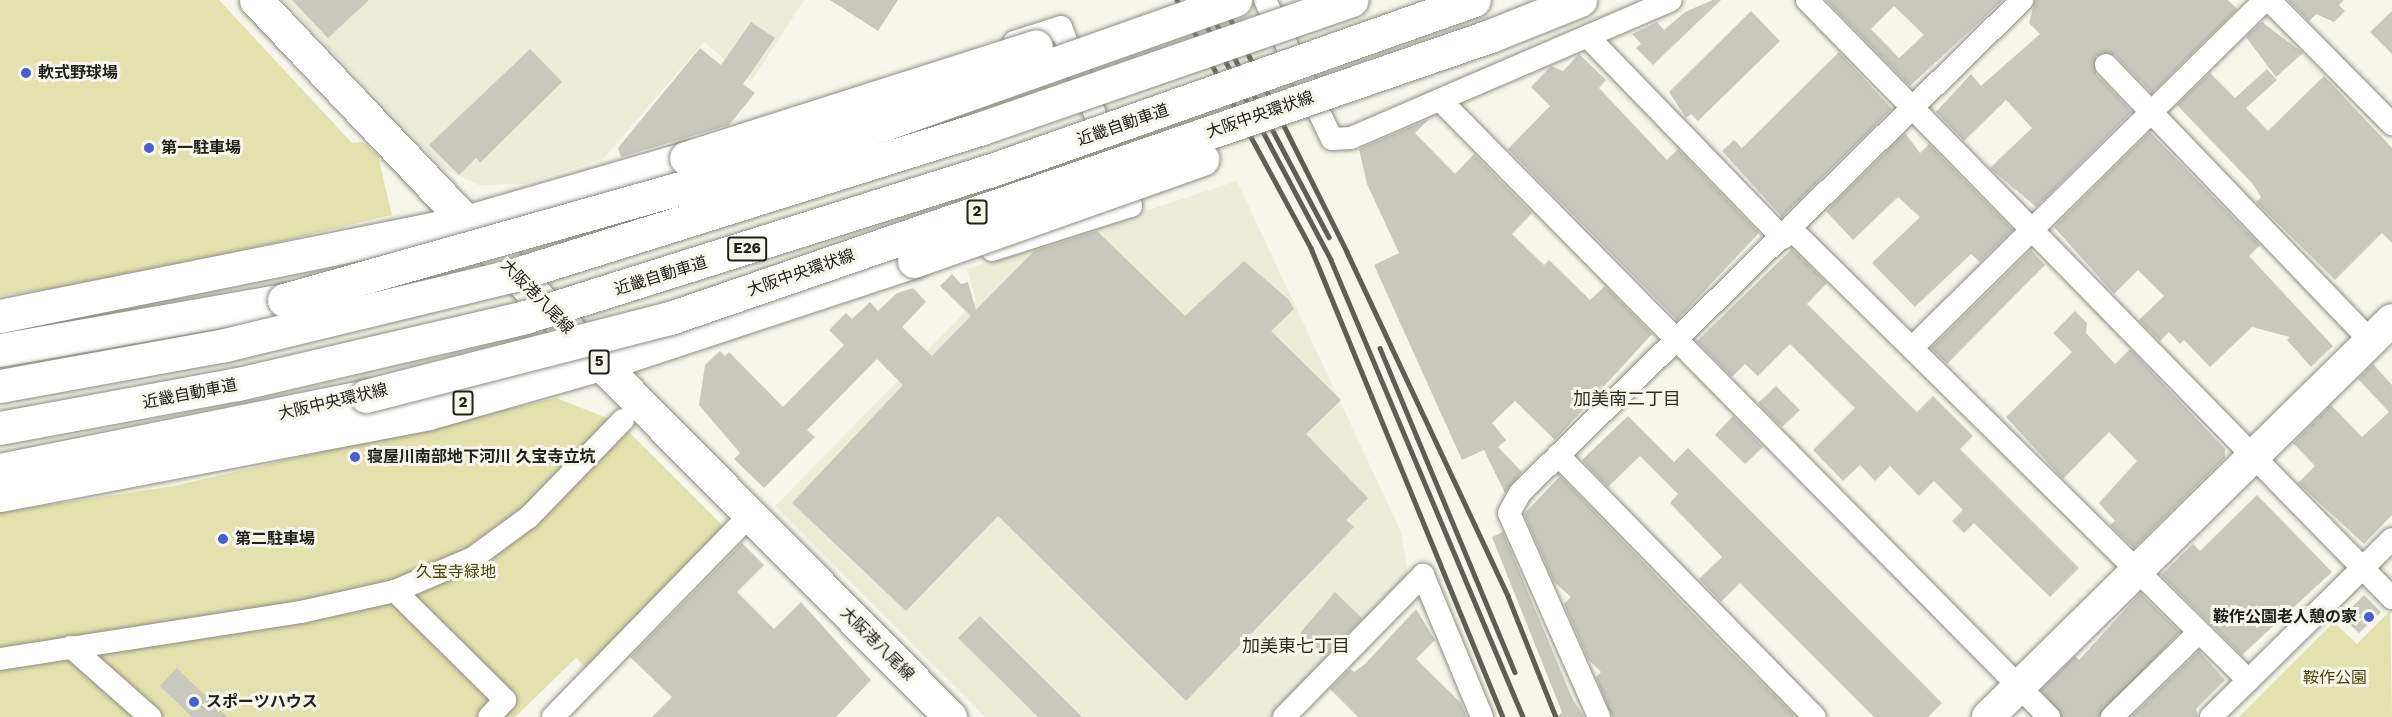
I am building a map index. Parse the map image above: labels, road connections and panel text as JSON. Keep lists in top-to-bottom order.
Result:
{
  "streets": {
    "main road": [
      "大阪中央環状線",
      "近畿自動車道",
      "2",
      "E26",
      "大阪港八尾線",
      "5"
    ]
  },
  "crossings": [
    ["大阪中央環状線", "2"],
    ["2", "大阪港八尾線"]
  ],
  "districts": ["加美南二丁目", "加美東七丁目"],
  "parks": ["久宝寺緑地", "鞍作公園"],
  "places": [
    "軟式野球場",
    "第一駐車場",
    "寝屋川南部地下河川 久宝寺立坑",
    "第二駐車場",
    "鞍作公園老人憩の家",
    "スポーツハウス"
  ]
}
